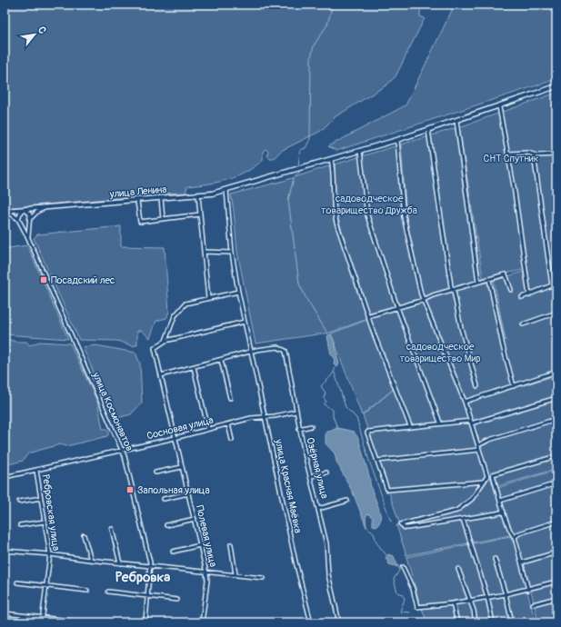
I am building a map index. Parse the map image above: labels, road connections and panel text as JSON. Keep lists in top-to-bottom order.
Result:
{
  "streets": {
    "main road": ["улица Ленина"],
    "street": [
      "улица Космонавтов",
      "Сосновая улица",
      "Озёрная улица",
      "улица Красная Маёвка",
      "Ребровская улица",
      "Полевая улица"
    ]
  },
  "crossings": [
    ["улица Ленина", "улица Красная Маёвка"],
    ["улица Космонавтов", "Сосновая улица"],
    ["Сосновая улица", "Озёрная улица"],
    ["Сосновая улица", "улица Красная Маёвка"],
    ["Сосновая улица", "Ребровская улица"],
    ["Сосновая улица", "Полевая улица"],
    ["Озёрная улица", "улица Красная Маёвка"]
  ],
  "districts": ["Ребровка"],
  "parks": ["СНТ Спутник", "садоводческое товарищество Дружба", "садоводческое товарищество Мир"],
  "places": {
    "transit": ["Посадский лес", "Запольная улица"]
  },
  "north": "top right"
}
